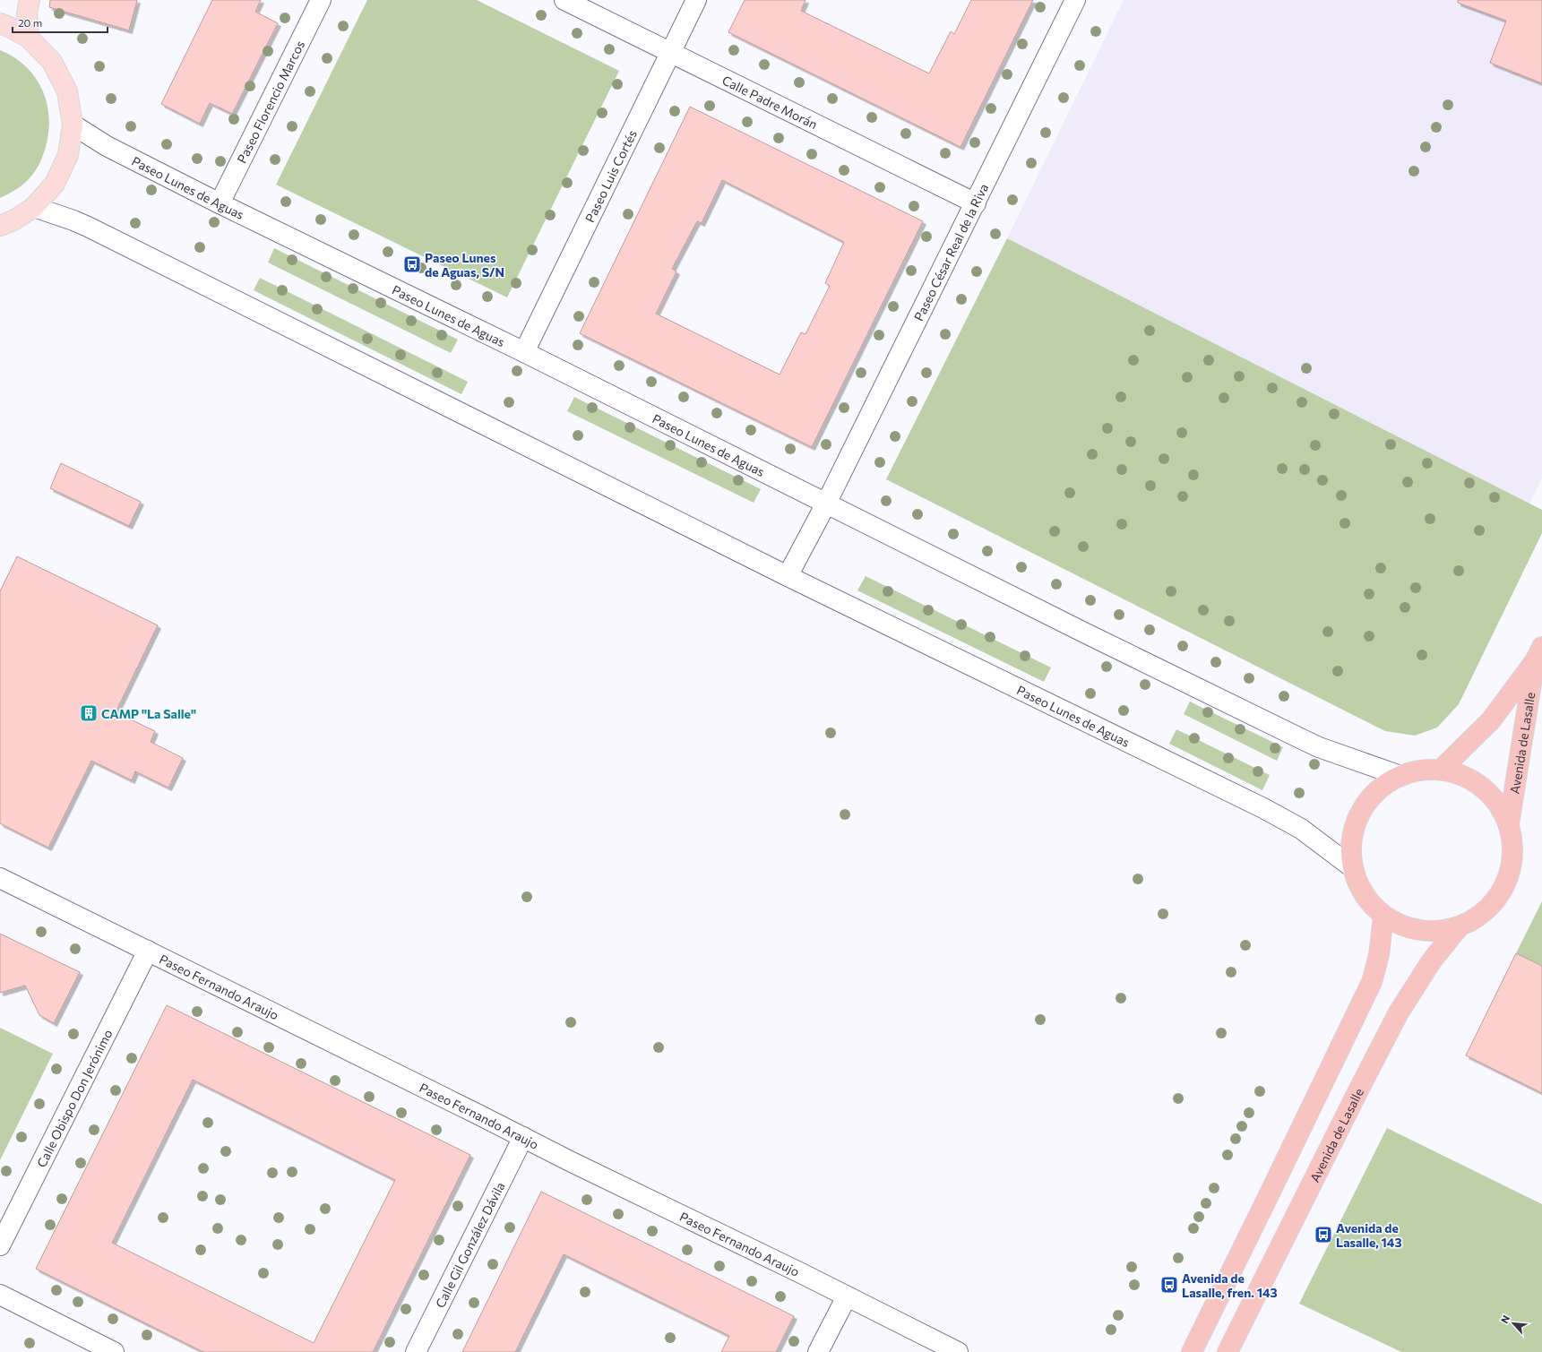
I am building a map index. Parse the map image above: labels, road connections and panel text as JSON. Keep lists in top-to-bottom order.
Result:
{
  "streets": {
    "highway": ["Avenida de Lasalle"],
    "street": [
      "Paseo Florencio Marcos",
      "Calle Padre Morán",
      "Paseo Luis Cortés",
      "Paseo Lunes de Aguas",
      "Paseo César Real de la Riva",
      "Paseo Fernando Araujo",
      "Calle Obispo Don Jerónimo",
      "Calle Gil González Dávila"
    ]
  },
  "crossings": [
    ["Paseo Florencio Marcos", "Paseo Lunes de Aguas"],
    ["Calle Padre Morán", "Paseo Luis Cortés"],
    ["Calle Padre Morán", "Paseo César Real de la Riva"],
    ["Paseo Luis Cortés", "Paseo Lunes de Aguas"],
    ["Paseo Lunes de Aguas", "Paseo César Real de la Riva"],
    ["Paseo Fernando Araujo", "Calle Obispo Don Jerónimo"],
    ["Paseo Fernando Araujo", "Calle Gil González Dávila"]
  ],
  "places": {
    "bus stop": ["Paseo Lunes de Aguas, S/N", "Avenida de Lasalle, 143", "Avenida de Lasalle, fren. 143"],
    "building": ["CAMP \"La Salle\""]
  },
  "scale_bar": "20 m",
  "north": "top left"
}
